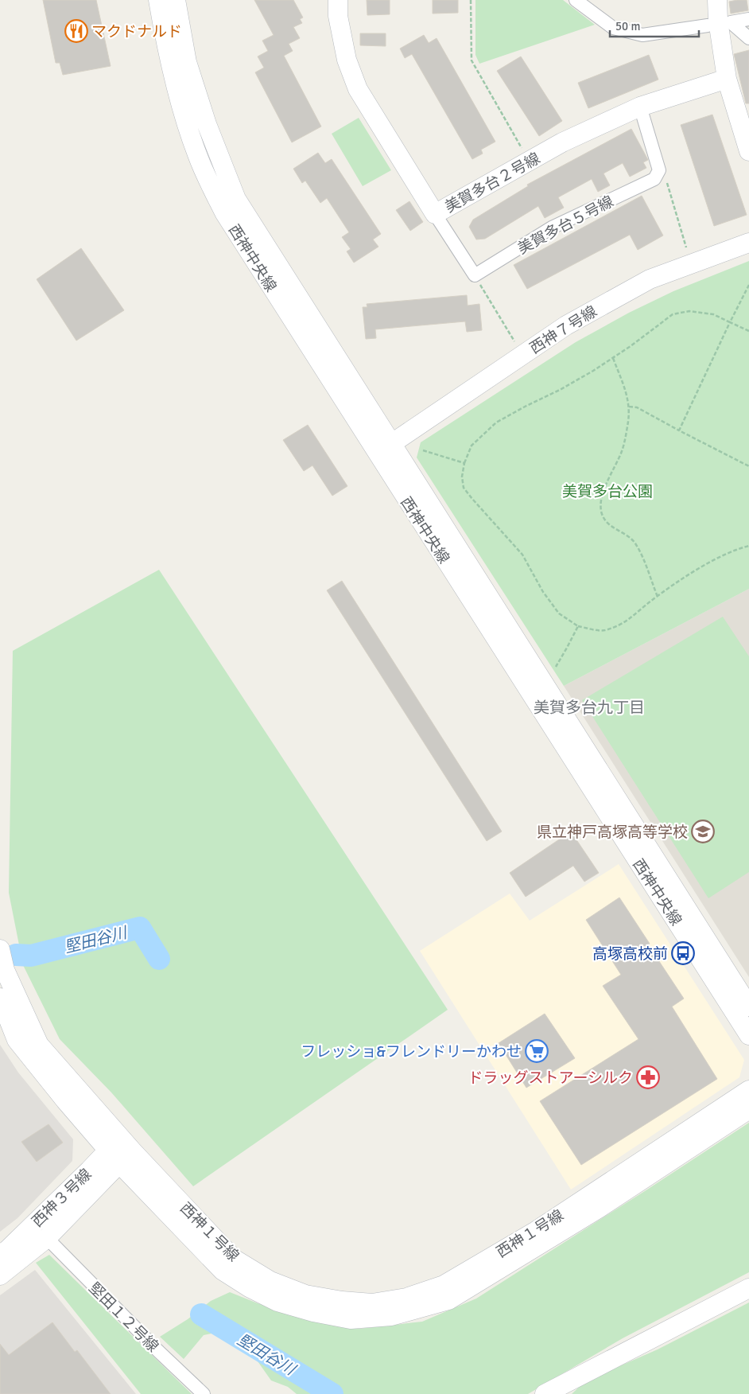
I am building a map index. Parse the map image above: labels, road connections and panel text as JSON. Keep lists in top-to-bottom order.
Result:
{
  "streets": {
    "street": [
      "美賀多台２号線",
      "美賀多台５号線",
      "西神中央線",
      "西神７号線",
      "西神３号線",
      "西神１号線",
      "堅田１２号線"
    ]
  },
  "crossings": [
    ["西神中央線", "西神７号線"],
    ["西神３号線", "西神１号線"],
    ["西神３号線", "堅田１２号線"]
  ],
  "districts": ["美賀多台九丁目"],
  "water": ["堅田谷川"],
  "parks": ["美賀多台公園"],
  "places": {
    "restaurant": ["マクドナルド"],
    "school or university": ["県立神戸高塚高等学校"],
    "bus stop": ["高塚高校前"],
    "supermarket": ["フレッショ&フレンドリーかわせ"],
    "pharmacy": ["ドラッグストアーシルク"]
  },
  "scale_bar": "50 m"
}
